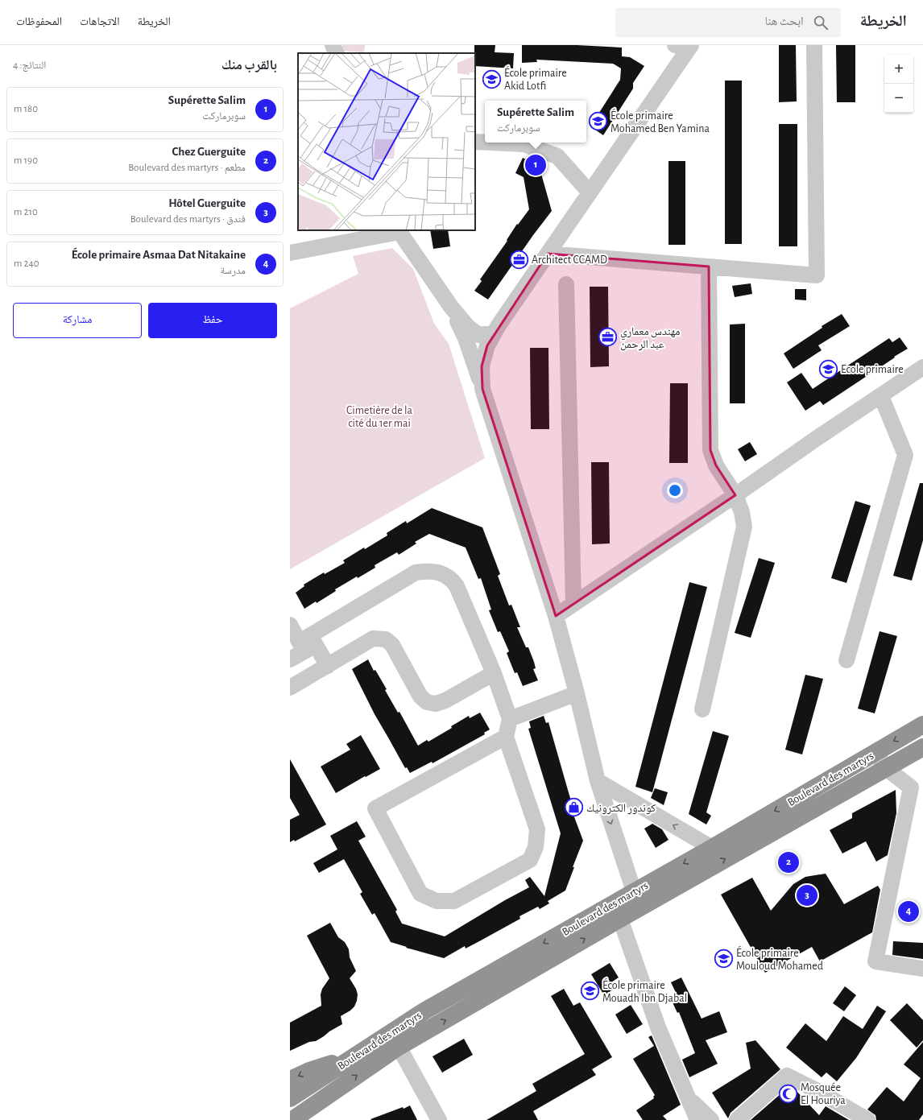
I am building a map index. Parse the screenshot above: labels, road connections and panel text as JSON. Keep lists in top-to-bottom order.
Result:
{
  "streets": {
    "highway": ["Boulevard des martyrs"]
  },
  "parks": ["Cimetière de la cité du 1er mai"],
  "places": {
    "school or university": [
      "École primaire Akid Lotfi",
      "École primaire Mohamed Ben Yamina",
      "Ecole primaire",
      "École primaire Mouloud Mohamed",
      "École primaire Mouadh Ibn Djabal"
    ],
    "office": ["Architect CCAMD", "مهندس معماري عبد الرحمن"],
    "shop": ["كوندور الكترونيك"],
    "mosque": ["Mosquée El Houriya"]
  },
  "page": {
    "header": "الخريطة",
    "search": "ابحث هنا",
    "nav": ["الخريطة", "الاتجاهات", "المحفوظات"],
    "heading": ["بالقرب منك", "النتائج: 4"],
    "map_buttons": ["+", "−"],
    "list": [
      {
        "mark": "1",
        "name": "Supérette Salim",
        "note": "سوبرماركت",
        "value": "180 m"
      },
      {
        "mark": "2",
        "name": "Chez Guerguite",
        "note": "مطعم · Boulevard des martyrs",
        "value": "190 m"
      },
      {
        "mark": "3",
        "name": "Hôtel Guerguite",
        "note": "فندق · Boulevard des martyrs",
        "value": "210 m"
      },
      {
        "mark": "4",
        "name": "École primaire Asmaa Dat Nitakaine",
        "note": "مدرسة",
        "value": "240 m"
      }
    ],
    "popup": ["Supérette Salim", "سوبرماركت"],
    "pins": [
      "1",
      "2",
      "3",
      "4"
    ],
    "buttons": ["حفظ", "مشاركة"]
  }
}
